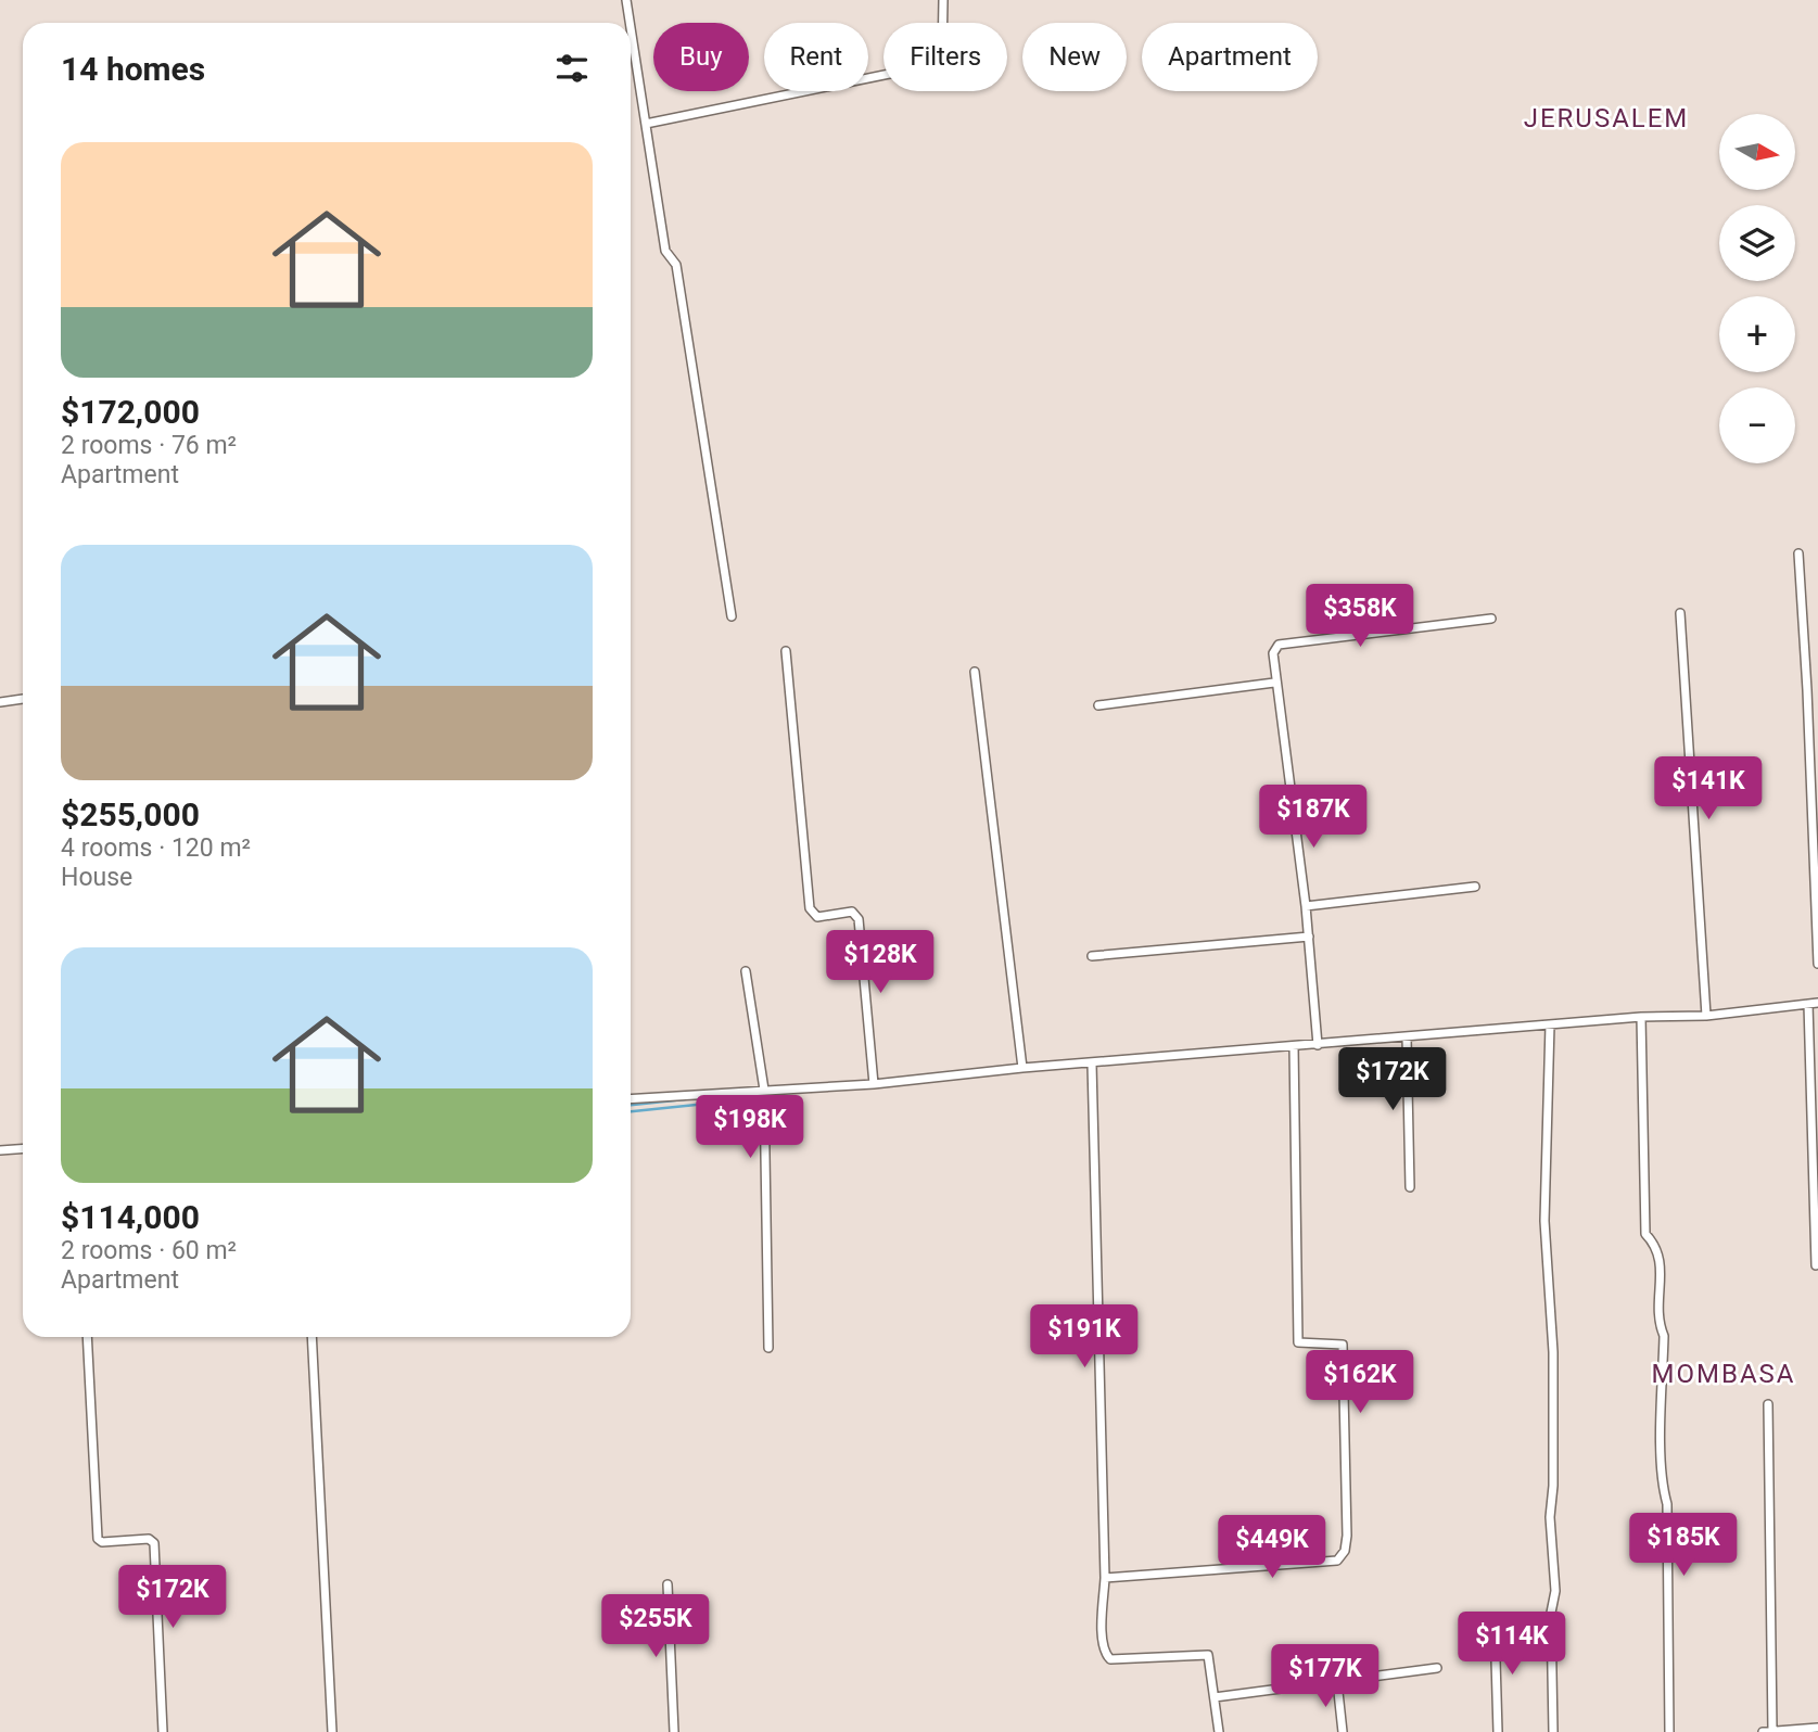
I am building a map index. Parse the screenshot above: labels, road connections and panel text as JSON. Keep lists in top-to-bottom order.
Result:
{
  "districts": ["JERUSALEM", "MOMBASA"],
  "north": "right",
  "page": {
    "chip": [
      "Buy",
      "Rent",
      "Filters",
      "New",
      "Apartment"
    ],
    "heading": "14 homes",
    "map_buttons": ["+", "−"],
    "list": [
      {
        "name": "$172,000",
        "note": "2 rooms · 76 m² · Apartment"
      },
      {
        "name": "$255,000",
        "note": "4 rooms · 120 m² · House"
      },
      {
        "name": "$114,000",
        "note": "2 rooms · 60 m² · Apartment"
      }
    ],
    "price": [
      "$358K",
      "$141K",
      "$187K",
      "$128K",
      "$172K",
      "$198K",
      "$191K",
      "$162K",
      "$185K",
      "$449K",
      "$172K",
      "$255K",
      "$114K",
      "$177K"
    ]
  }
}
